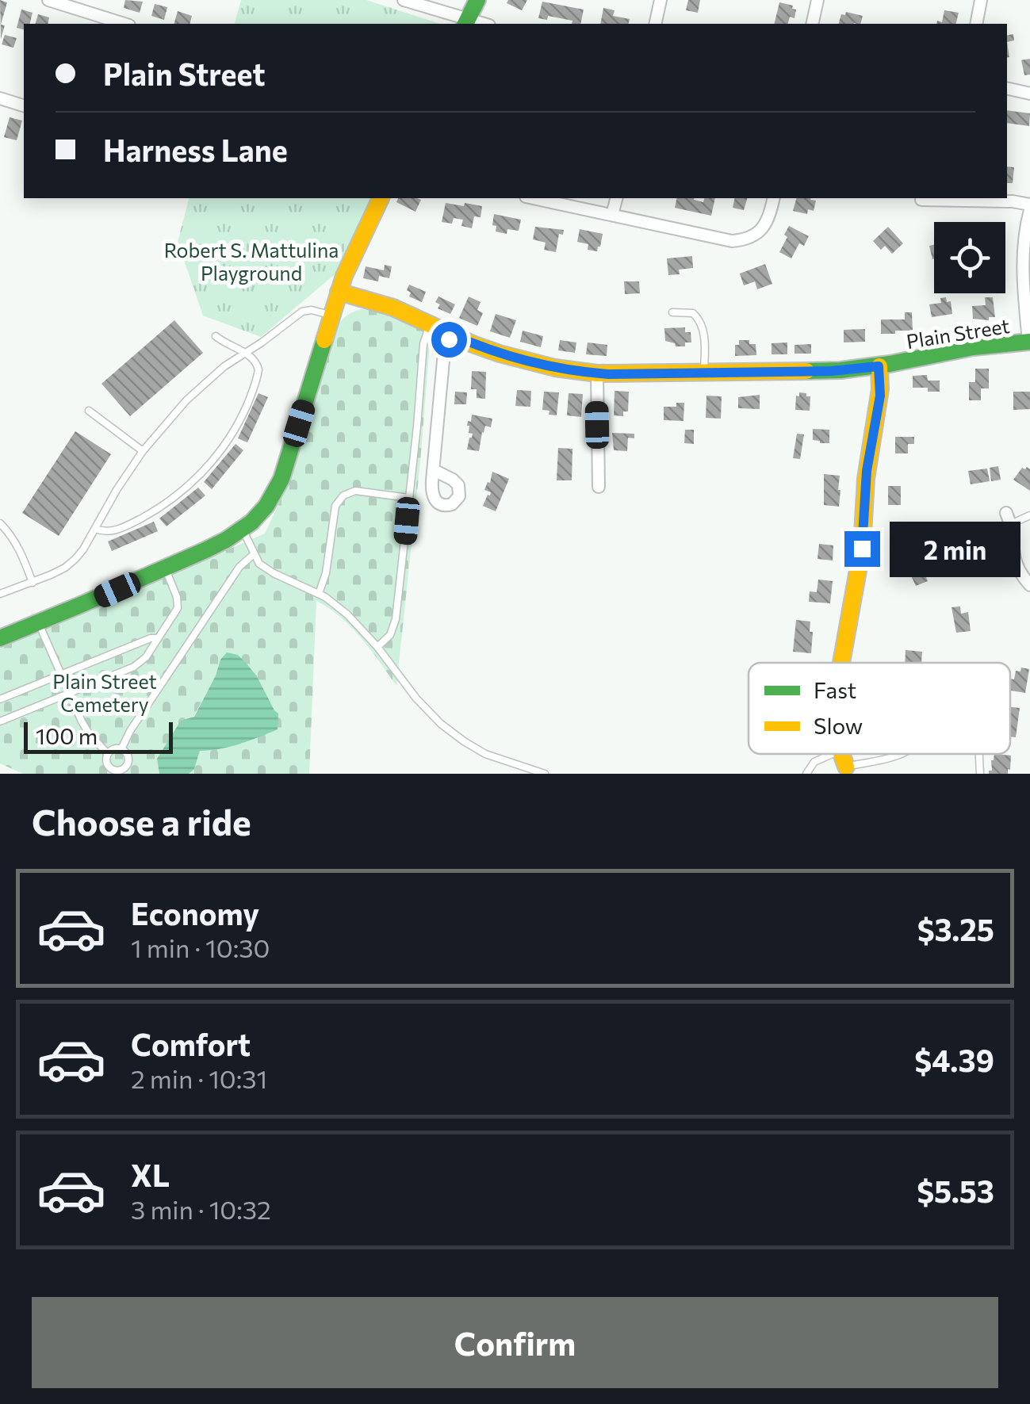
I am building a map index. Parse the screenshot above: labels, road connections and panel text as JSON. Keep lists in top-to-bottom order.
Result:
{
  "streets": {
    "street": ["Plain Street"]
  },
  "parks": ["Robert S. Mattulina Playground", "Plain Street Cemetery"],
  "legend": ["Fast", "Slow"],
  "scale_bar": "100 m",
  "page": {
    "banner": ["Plain Street", "Harness Lane"],
    "bubble": "2 min",
    "scale": "100 m",
    "heading": "Choose a ride",
    "list": [
      {
        "name": "Economy",
        "note": "1 min · 10:30",
        "value": "$3.25"
      },
      {
        "name": "Comfort",
        "note": "2 min · 10:31",
        "value": "$4.39"
      },
      {
        "name": "XL",
        "note": "3 min · 10:32",
        "value": "$5.53"
      }
    ],
    "buttons": "Confirm"
  }
}
